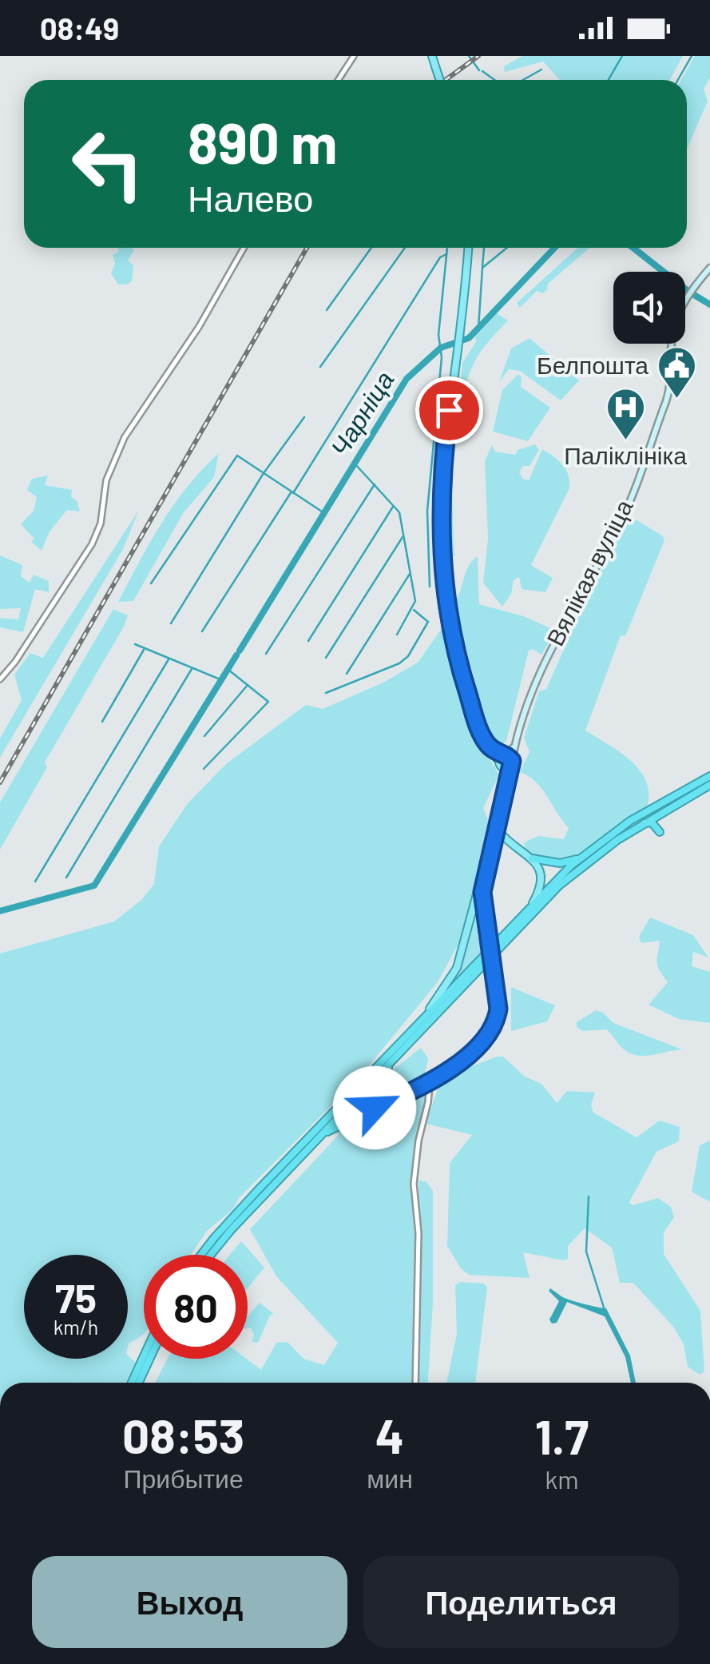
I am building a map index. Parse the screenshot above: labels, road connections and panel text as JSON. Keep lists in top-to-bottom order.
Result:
{
  "streets": {
    "main road": ["Вялікая вуліца"]
  },
  "water": ["Чарніца"],
  "places": {
    "public building": ["Белпошта"],
    "hospital": ["Паліклініка"]
  },
  "page": {
    "status": "08:49",
    "turn": ["890 m", "Налево"],
    "speed": "75 km/h",
    "limit": "80",
    "eta": [
      "08:53",
      "Прибытие",
      "4",
      "мин",
      "1.7",
      "km"
    ],
    "buttons": ["Выход", "Поделиться"]
  }
}
